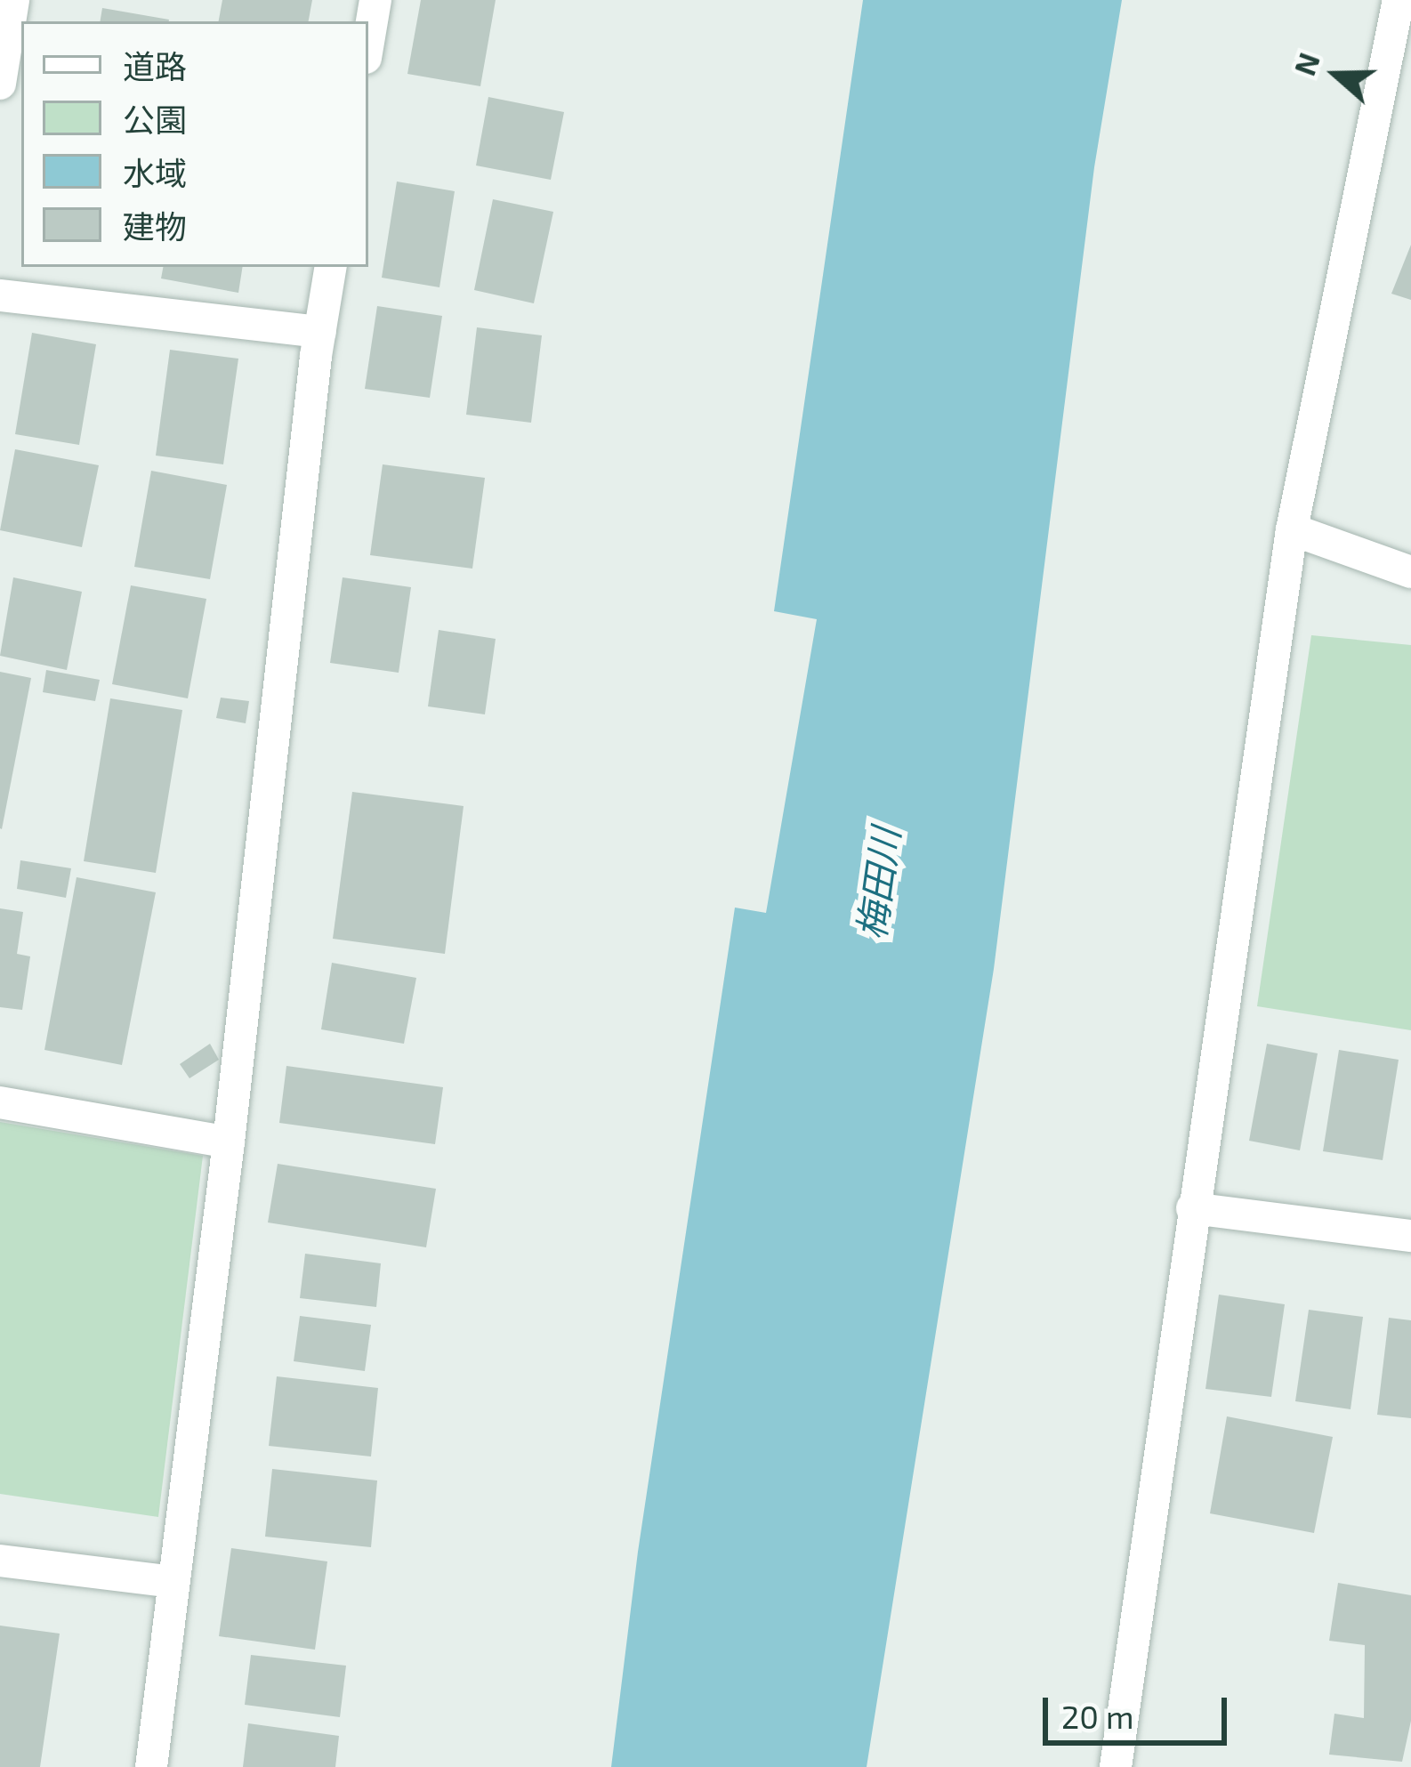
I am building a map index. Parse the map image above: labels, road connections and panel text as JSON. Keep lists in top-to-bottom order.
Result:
{
  "water": ["梅田川"],
  "legend": [
    "道路",
    "公園",
    "水域",
    "建物"
  ],
  "scale_bar": "20 m",
  "north": "left"
}
